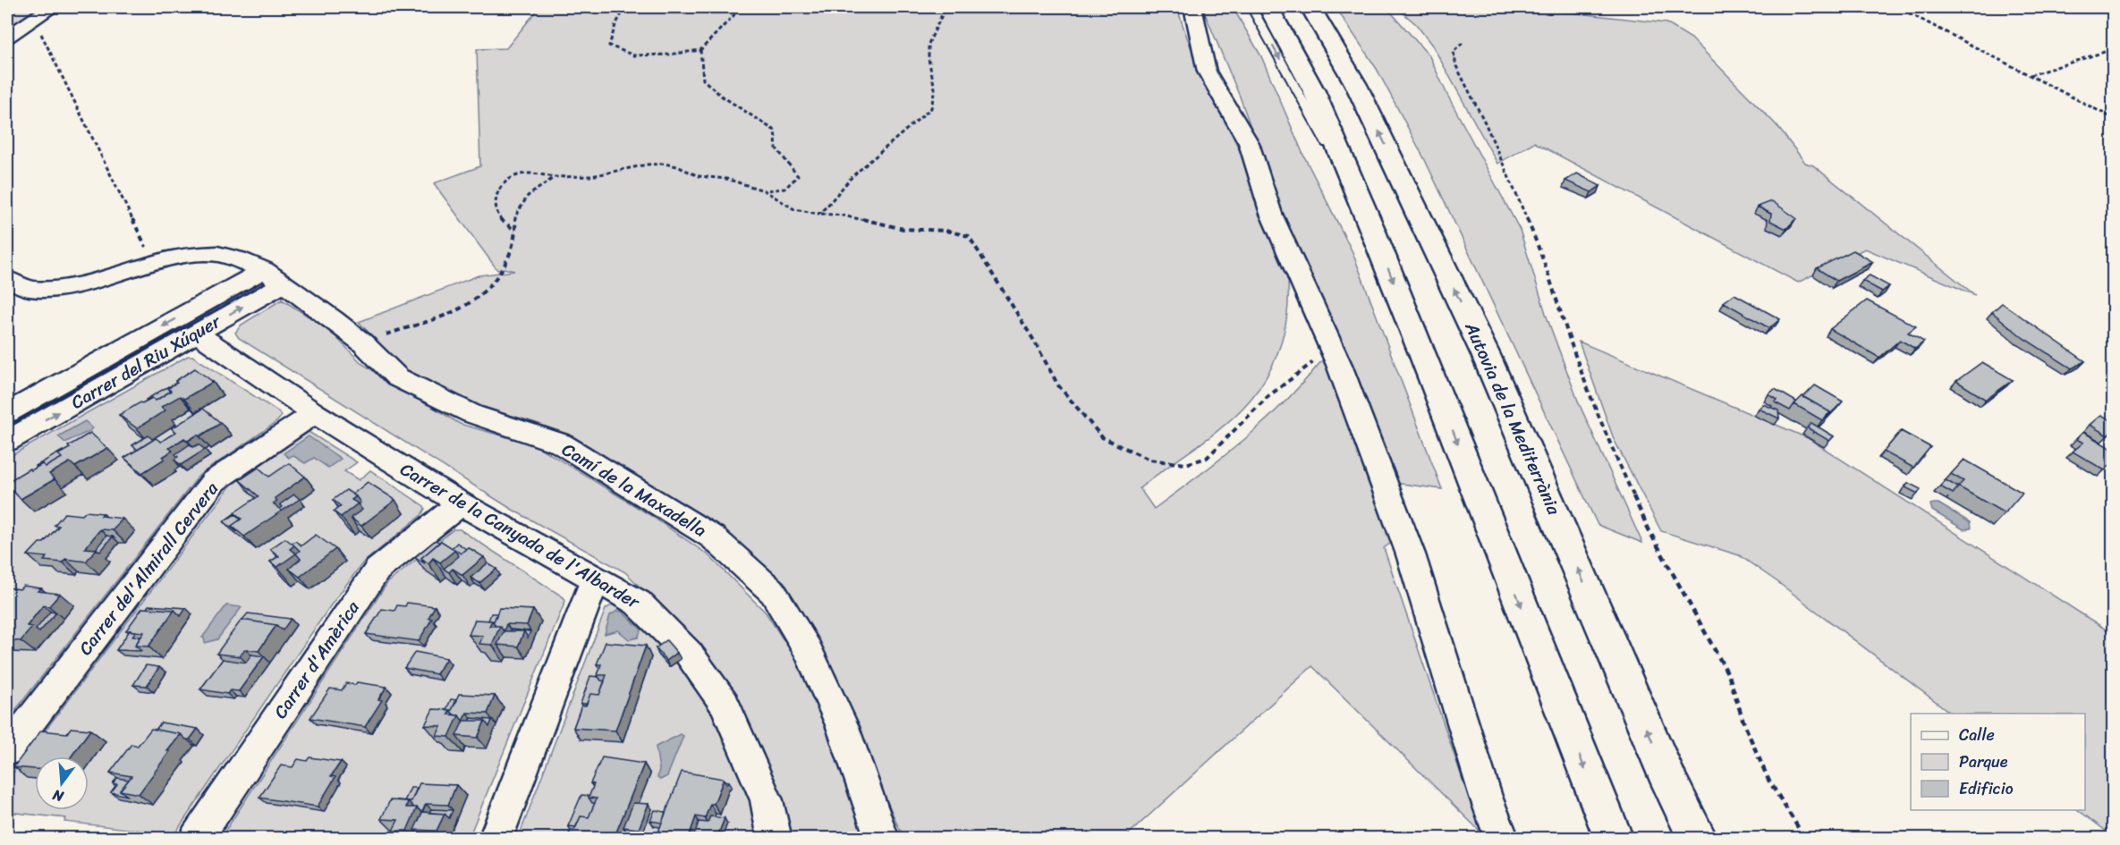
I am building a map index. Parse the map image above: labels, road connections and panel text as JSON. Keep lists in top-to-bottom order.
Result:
{
  "streets": {
    "highway": ["Autovia de la Mediterrània"],
    "street": [
      "Carrer del Riu Xúquer",
      "Camí de la Maxadella",
      "Carrer de la Canyada de l'Albarder",
      "Carrer del'Almirall Cervera",
      "Carrer d'Amèrica"
    ]
  },
  "crossings": [
    ["Carrer del Riu Xúquer", "Camí de la Maxadella"],
    ["Carrer del Riu Xúquer", "Carrer de la Canyada de l'Albarder"],
    ["Carrer de la Canyada de l'Albarder", "Carrer del'Almirall Cervera"],
    ["Carrer de la Canyada de l'Albarder", "Carrer d'Amèrica"]
  ],
  "legend": ["Calle", "Parque", "Edificio"],
  "north": "bottom"
}
